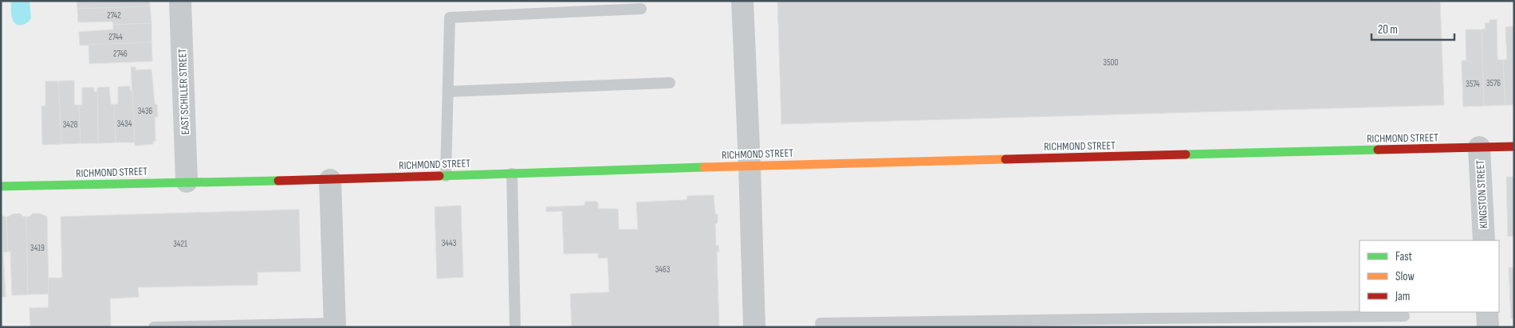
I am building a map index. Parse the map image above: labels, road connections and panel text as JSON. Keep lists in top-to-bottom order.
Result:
{
  "streets": {
    "main road": ["RICHMOND STREET"],
    "street": ["EAST SCHILLER STREET", "KINGSTON STREET"]
  },
  "crossings": [
    ["EAST SCHILLER STREET", "RICHMOND STREET"],
    ["RICHMOND STREET", "KINGSTON STREET"]
  ],
  "house_numbers": [
    "2742",
    "2744",
    "2746",
    "3500",
    "3576",
    "3574",
    "3436",
    "3434",
    "3428",
    "3443",
    "3421",
    "3419",
    "3463"
  ],
  "legend": ["Fast", "Slow", "Jam"],
  "scale_bar": "20 m"
}
